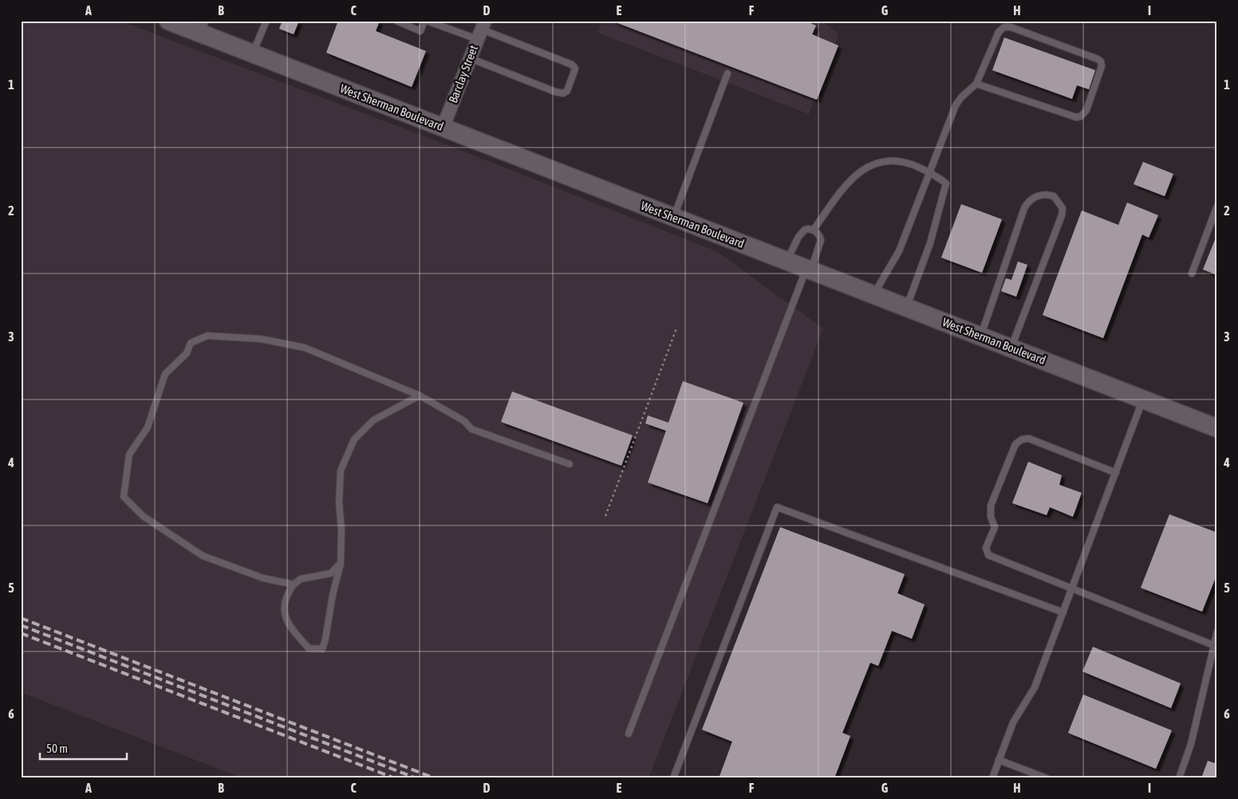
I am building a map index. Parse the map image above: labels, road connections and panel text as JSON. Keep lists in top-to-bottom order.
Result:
{
  "streets": {
    "main road": ["West Sherman Boulevard"],
    "street": ["Barclay Street"]
  },
  "crossings": [
    ["Barclay Street", "West Sherman Boulevard"]
  ],
  "scale_bar": "50 m",
  "grid": {
    "columns": [
      "A",
      "B",
      "C",
      "D",
      "E",
      "F",
      "G",
      "H",
      "I"
    ],
    "rows": [
      "1",
      "2",
      "3",
      "4",
      "5",
      "6"
    ]
  }
}
